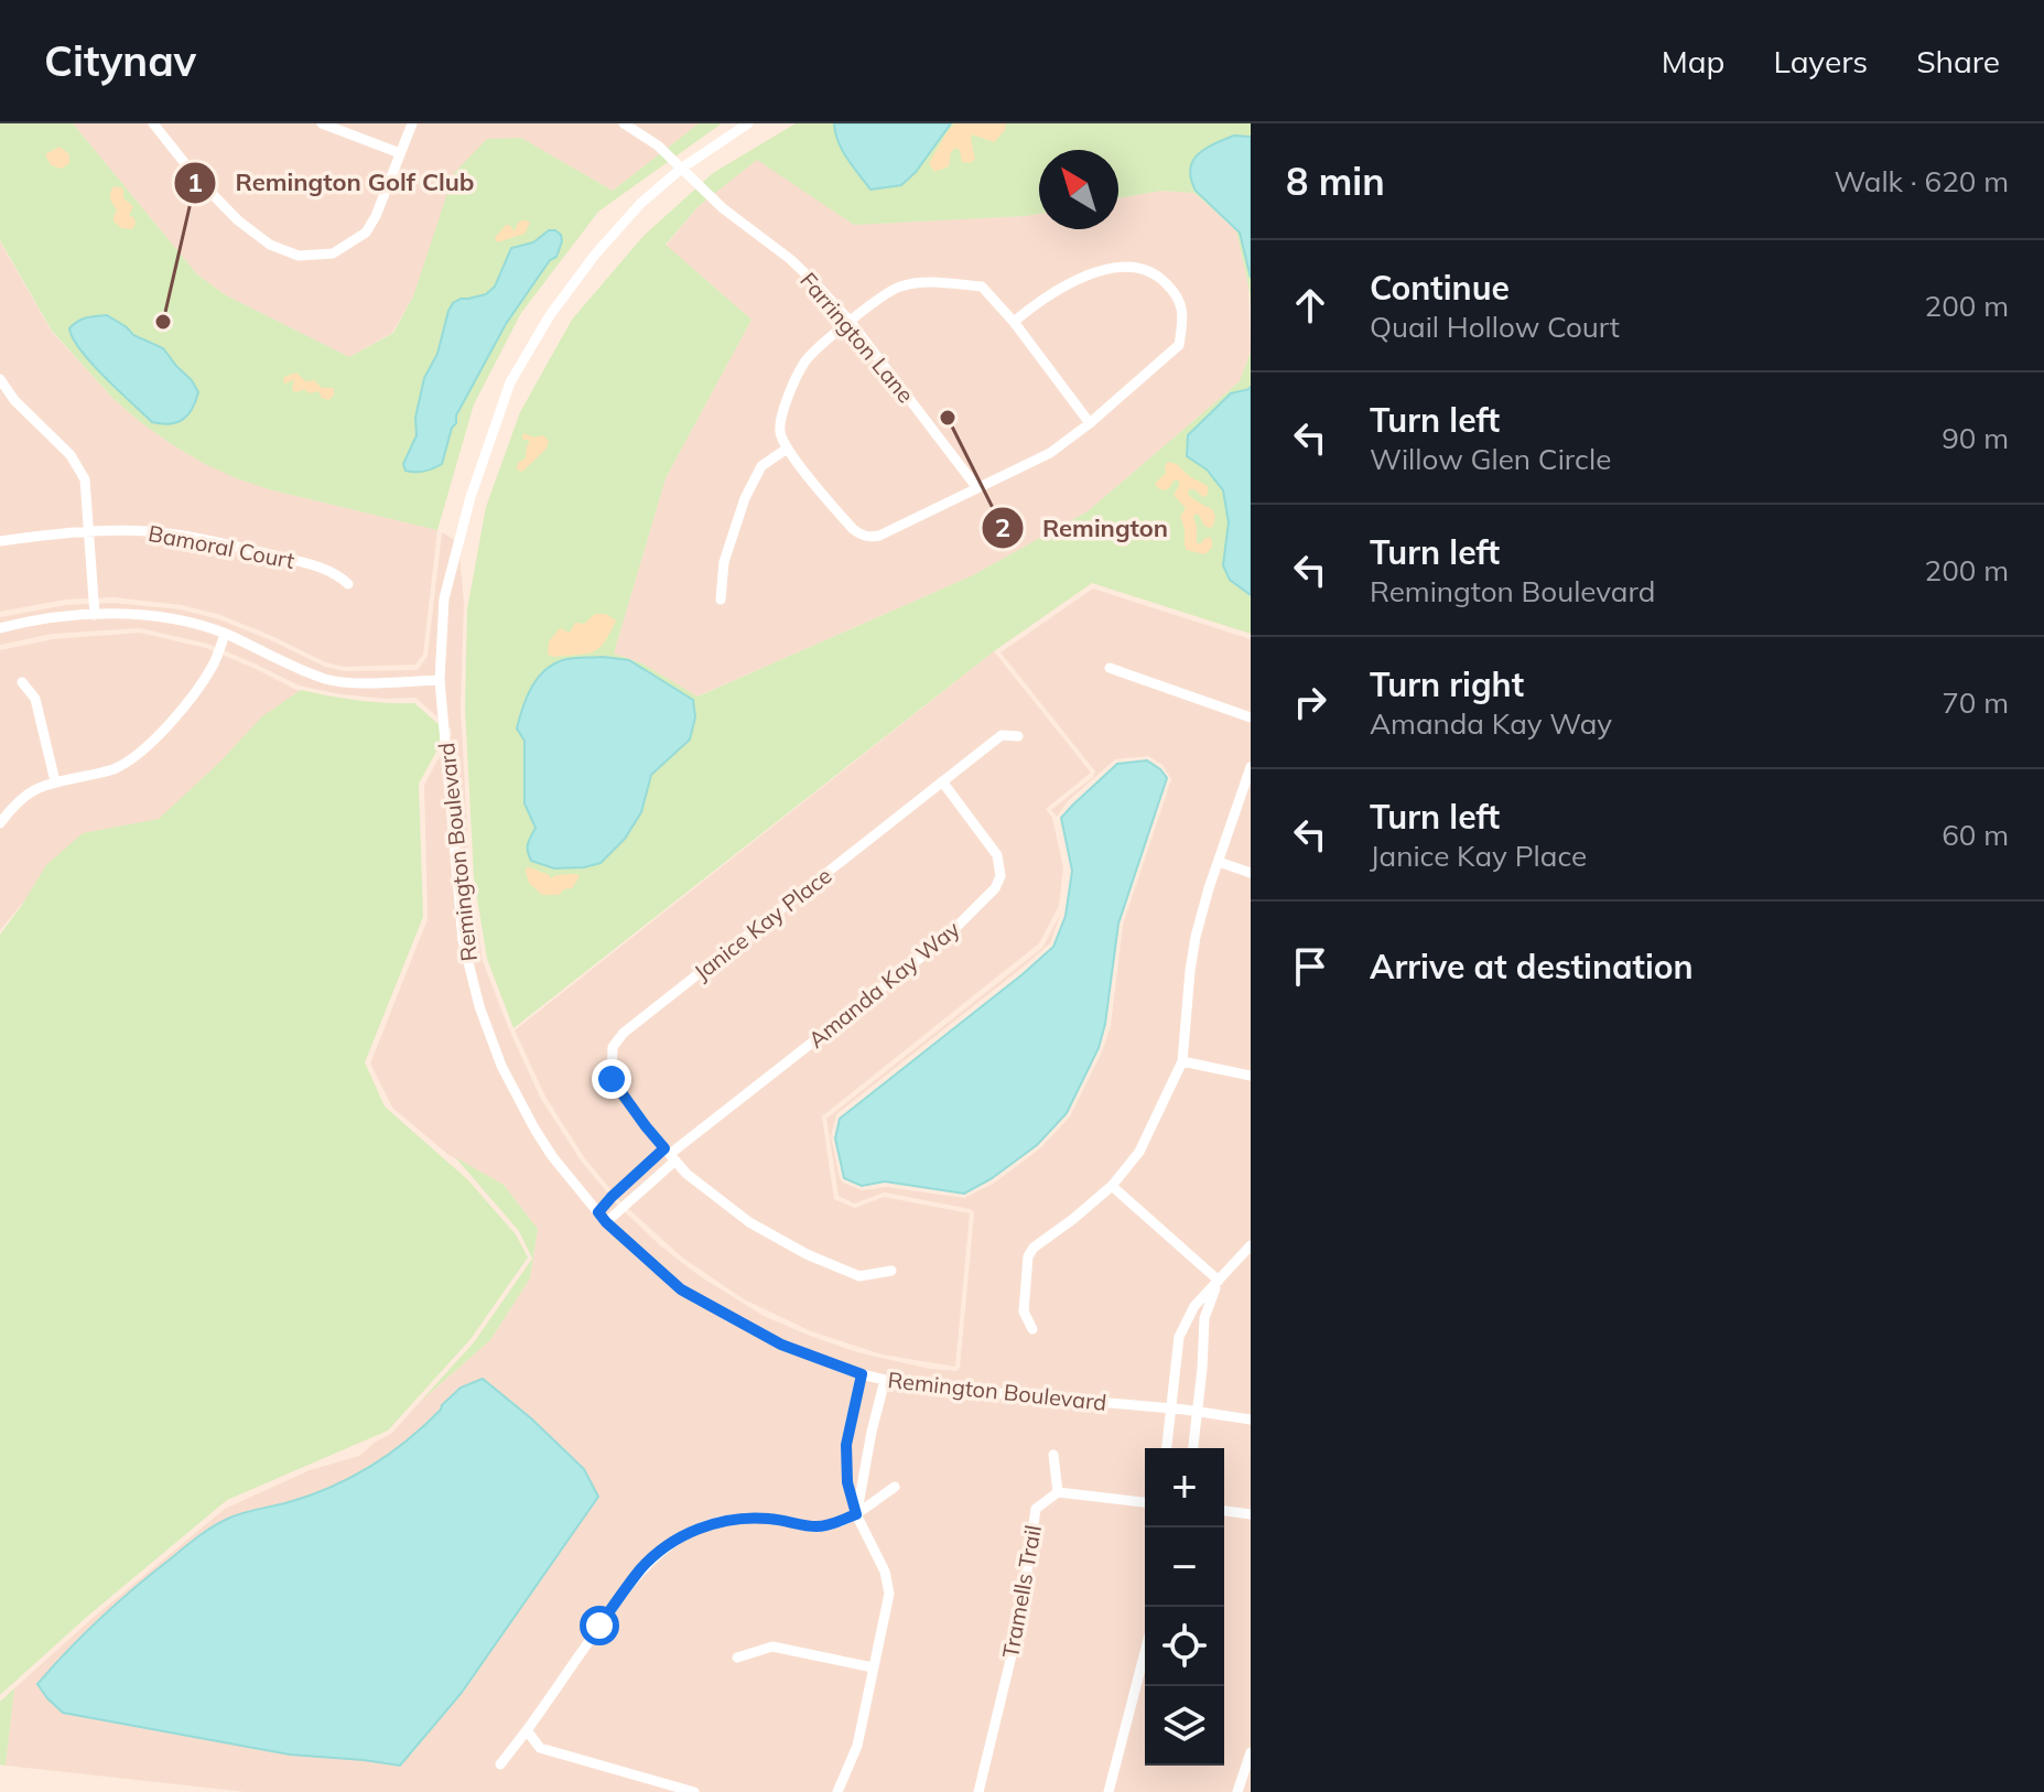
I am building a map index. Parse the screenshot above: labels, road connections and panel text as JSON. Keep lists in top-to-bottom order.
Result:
{
  "streets": {
    "street": [
      "Farrington Lane",
      "Bamoral Court",
      "Remington Boulevard",
      "Janice Kay Place",
      "Amanda Kay Way",
      "Tramells Trail"
    ]
  },
  "crossings": [
    ["Farrington Lane", "Remington Boulevard"],
    ["Remington Boulevard", "Amanda Kay Way"],
    ["Janice Kay Place", "Amanda Kay Way"]
  ],
  "places": ["Remington Golf Club", "Remington"],
  "north": "top left",
  "page": {
    "header": "Citynav",
    "nav": ["Map", "Layers", "Share"],
    "heading": ["8 min", "Walk · 620 m"],
    "list": [
      ["Continue", "Quail Hollow Court", "200 m"],
      ["Turn left", "Willow Glen Circle", "90 m"],
      ["Turn left", "Remington Boulevard", "200 m"],
      ["Turn right", "Amanda Kay Way", "70 m"],
      ["Turn left", "Janice Kay Place", "60 m"],
      "Arrive at destination"
    ],
    "map_buttons": ["+", "−"]
  }
}
